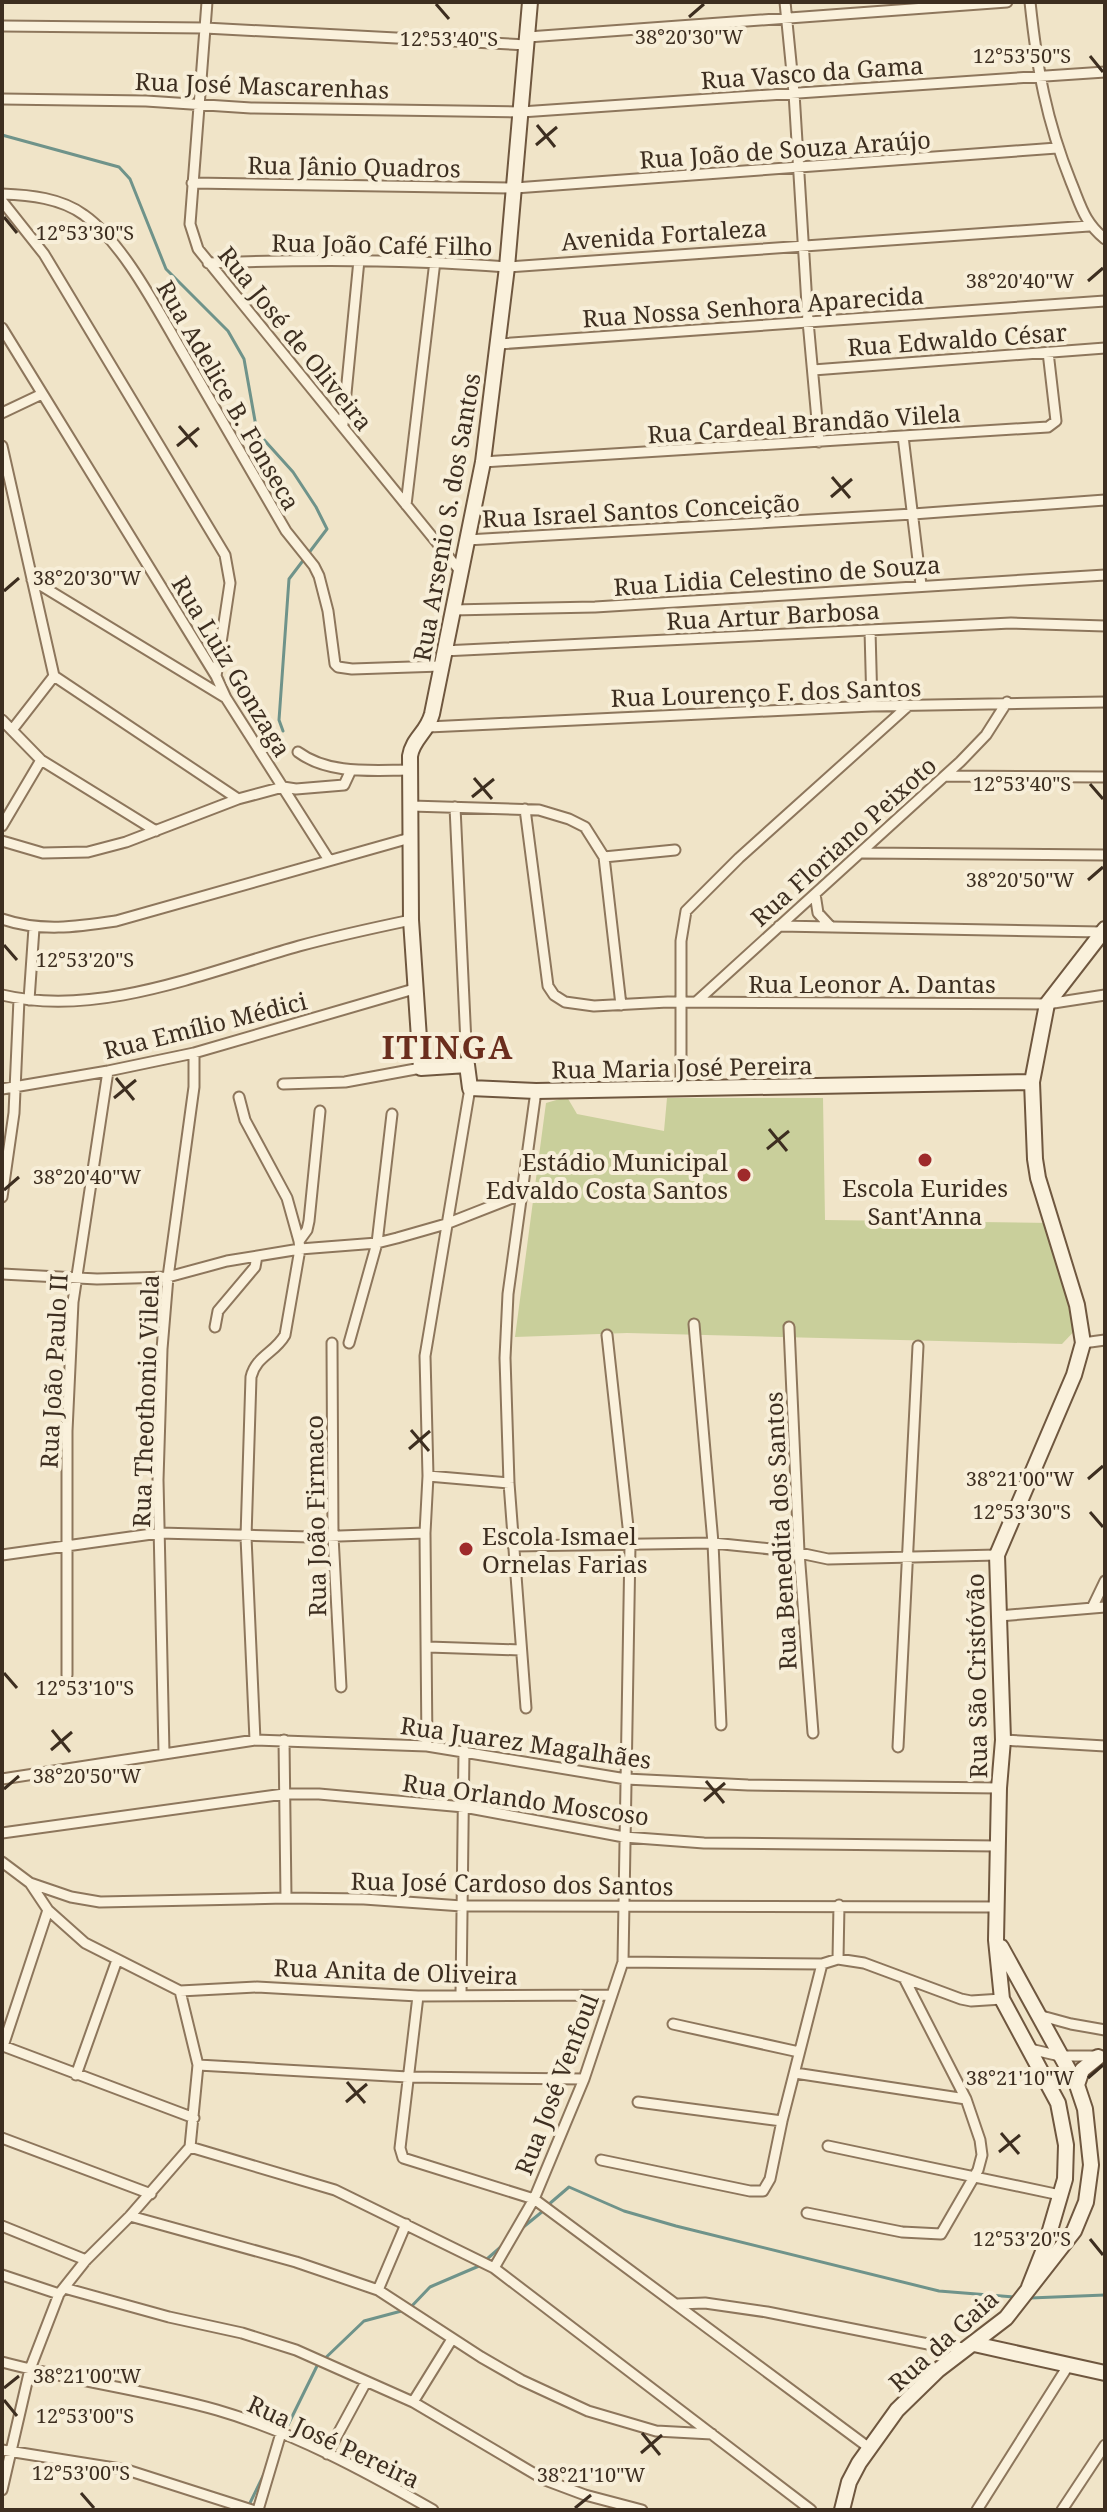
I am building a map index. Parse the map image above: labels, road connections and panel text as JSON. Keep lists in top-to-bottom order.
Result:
{
  "streets": {
    "main road": [
      "Rua Arsenio S. dos Santos",
      "Rua Maria José Pereira",
      "Rua São Cristóvão",
      "Rua da Gaia"
    ],
    "street": [
      "Rua Vasco da Gama",
      "Rua José Mascarenhas",
      "Rua João de Souza Araújo",
      "Rua Jânio Quadros",
      "Avenida Fortaleza",
      "Rua João Café Filho",
      "Rua Nossa Senhora Aparecida",
      "Rua José de Oliveira",
      "Rua Edwaldo César",
      "Rua Adelice B. Fonseca",
      "Rua Cardeal Brandão Vilela",
      "Rua Israel Santos Conceição",
      "Rua Lidia Celestino de Souza",
      "Rua Artur Barbosa",
      "Rua Luiz Gonzaga",
      "Rua Lourenço F. dos Santos",
      "Rua Floriano Peixoto",
      "Rua Leonor A. Dantas",
      "Rua Emílio Médici",
      "Rua João Paulo II",
      "Rua Theothonio Vilela",
      "Rua João Firmaco",
      "Rua Benedita dos Santos",
      "Rua Juarez Magalhães",
      "Rua Orlando Moscoso",
      "Rua José Cardoso dos Santos",
      "Rua Anita de Oliveira",
      "Rua José Venfoul",
      "Rua José Pereira"
    ]
  },
  "crossings": [
    ["Rua Vasco da Gama", "Rua José Mascarenhas"],
    ["Rua José Mascarenhas", "Rua José de Oliveira"],
    ["Rua João de Souza Araújo", "Rua Jânio Quadros"],
    ["Rua Jânio Quadros", "Rua José de Oliveira"],
    ["Avenida Fortaleza", "Rua João Café Filho"],
    ["Avenida Fortaleza", "Rua Arsenio S. dos Santos"],
    ["Rua João Café Filho", "Rua José de Oliveira"],
    ["Rua João Café Filho", "Rua Arsenio S. dos Santos"],
    ["Rua Nossa Senhora Aparecida", "Rua Arsenio S. dos Santos"],
    ["Rua José de Oliveira", "Rua Arsenio S. dos Santos"],
    ["Rua Edwaldo César", "Rua Cardeal Brandão Vilela"],
    ["Rua Adelice B. Fonseca", "Rua Artur Barbosa"],
    ["Rua Cardeal Brandão Vilela", "Rua Arsenio S. dos Santos"],
    ["Rua Israel Santos Conceição", "Rua Arsenio S. dos Santos"],
    ["Rua Arsenio S. dos Santos", "Rua Lidia Celestino de Souza"],
    ["Rua Arsenio S. dos Santos", "Rua Artur Barbosa"],
    ["Rua Arsenio S. dos Santos", "Rua Lourenço F. dos Santos"],
    ["Rua Lourenço F. dos Santos", "Rua Floriano Peixoto"],
    ["Rua Floriano Peixoto", "Rua Leonor A. Dantas"],
    ["Rua Leonor A. Dantas", "Rua São Cristóvão"],
    ["Rua Emílio Médici", "Rua João Paulo II"],
    ["Rua Emílio Médici", "Rua Theothonio Vilela"],
    ["Rua Maria José Pereira", "Rua São Cristóvão"],
    ["Rua Theothonio Vilela", "Rua Juarez Magalhães"],
    ["Rua São Cristóvão", "Rua Juarez Magalhães"],
    ["Rua São Cristóvão", "Rua Orlando Moscoso"],
    ["Rua São Cristóvão", "Rua José Cardoso dos Santos"],
    ["Rua São Cristóvão", "Rua da Gaia"],
    ["Rua Juarez Magalhães", "Rua José Venfoul"],
    ["Rua Orlando Moscoso", "Rua José Venfoul"],
    ["Rua José Cardoso dos Santos", "Rua José Venfoul"],
    ["Rua Anita de Oliveira", "Rua José Venfoul"]
  ],
  "districts": ["ITINGA"],
  "places": ["Escola Eurides Sant'Anna", "Estádio Municipal Edvaldo Costa Santos", "Escola Ismael Ornelas Farias"],
  "coordinates": [
    "38°20'30\"W",
    "12°53'40\"S",
    "12°53'50\"S",
    "12°53'30\"S",
    "38°20'40\"W",
    "38°20'50\"W",
    "12°53'20\"S",
    "38°21'00\"W",
    "12°53'10\"S",
    "38°21'10\"W",
    "12°53'00\"S"
  ]
}
